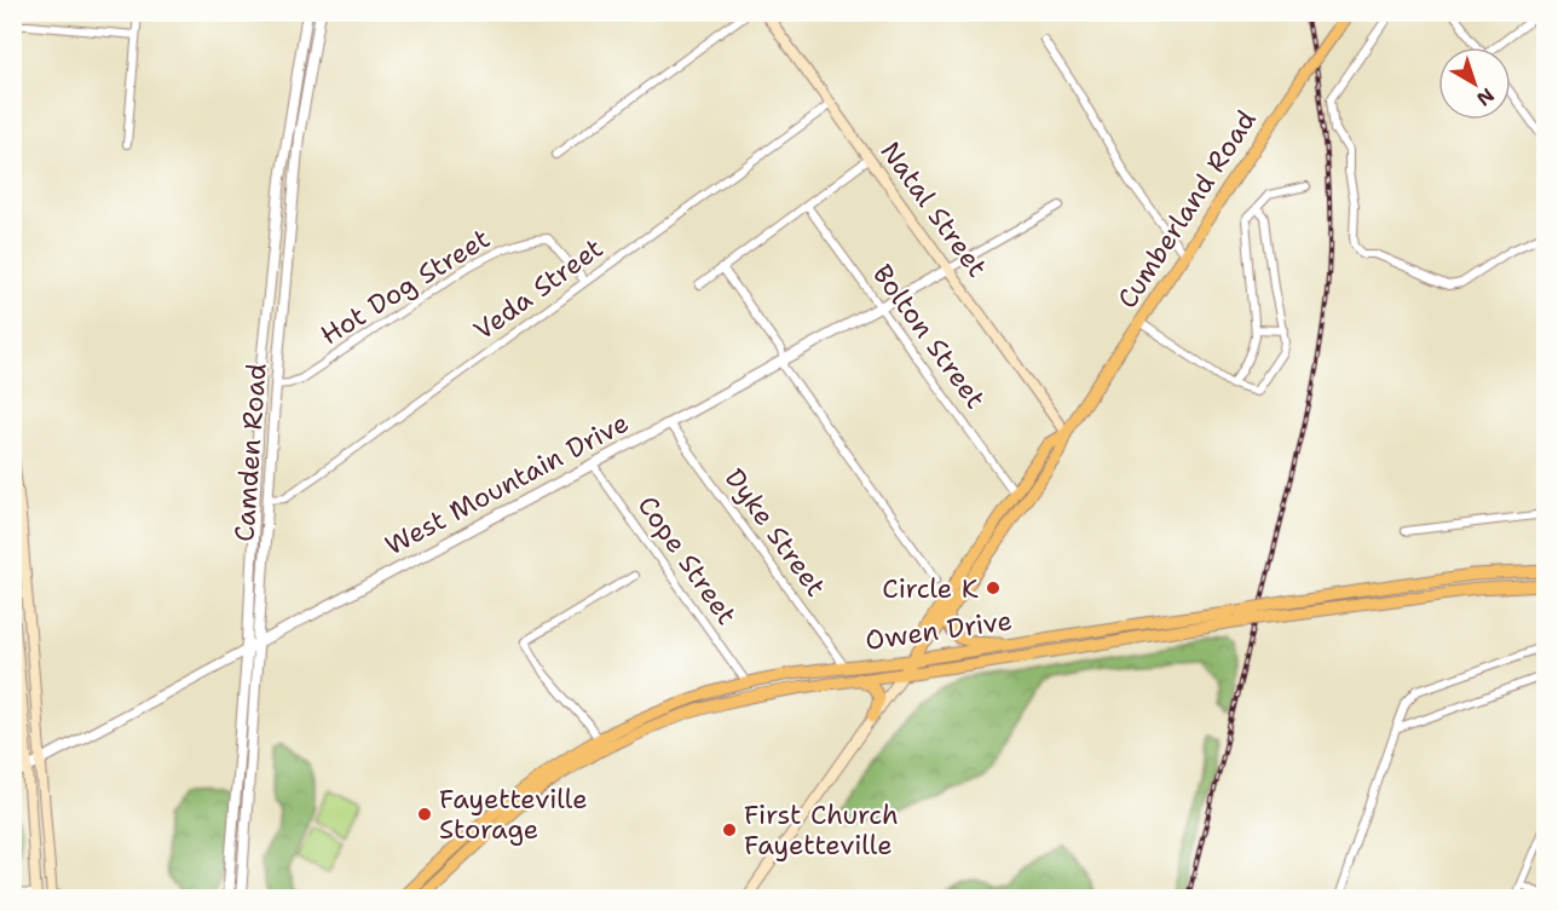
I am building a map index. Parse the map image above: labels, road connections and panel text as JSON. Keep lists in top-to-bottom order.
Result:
{
  "streets": {
    "main road": ["Natal Street", "Cumberland Road", "Owen Drive"],
    "street": [
      "Hot Dog Street",
      "Veda Street",
      "Bolton Street",
      "Camden Road",
      "West Mountain Drive",
      "Dyke Street",
      "Cope Street"
    ]
  },
  "crossings": [
    ["Natal Street", "Cumberland Road"],
    ["Natal Street", "Veda Street"],
    ["Natal Street", "West Mountain Drive"],
    ["Cumberland Road", "Bolton Street"],
    ["Cumberland Road", "Owen Drive"],
    ["Hot Dog Street", "Veda Street"],
    ["Hot Dog Street", "Camden Road"],
    ["Veda Street", "Camden Road"],
    ["Bolton Street", "West Mountain Drive"],
    ["Camden Road", "West Mountain Drive"],
    ["West Mountain Drive", "Dyke Street"],
    ["West Mountain Drive", "Cope Street"],
    ["Dyke Street", "Owen Drive"],
    ["Cope Street", "Owen Drive"]
  ],
  "places": ["Circle K", "Fayetteville Storage", "First Church Fayetteville"],
  "north": "bottom right"
}
